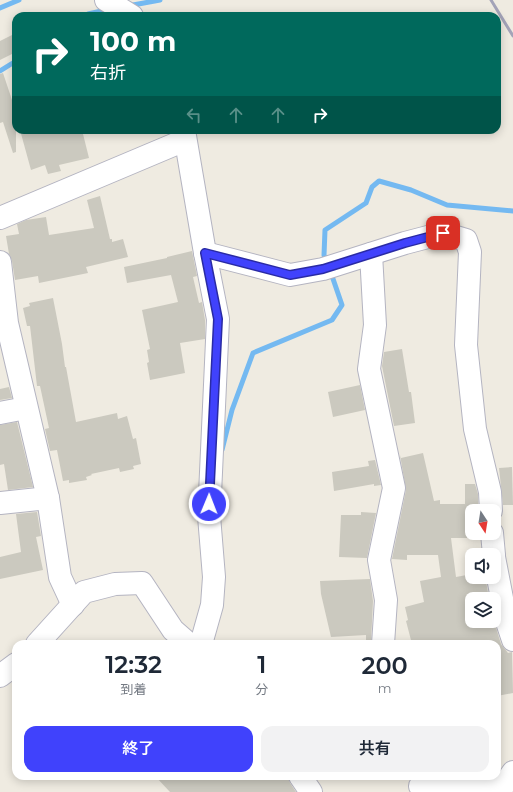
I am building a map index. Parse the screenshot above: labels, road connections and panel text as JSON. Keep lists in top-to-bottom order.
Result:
{
  "north": "bottom",
  "page": {
    "turn": ["100 m", "右折"],
    "eta": [
      "12:32",
      "到着",
      "1",
      "分",
      "200",
      "m"
    ],
    "buttons": ["終了", "共有"]
  }
}
